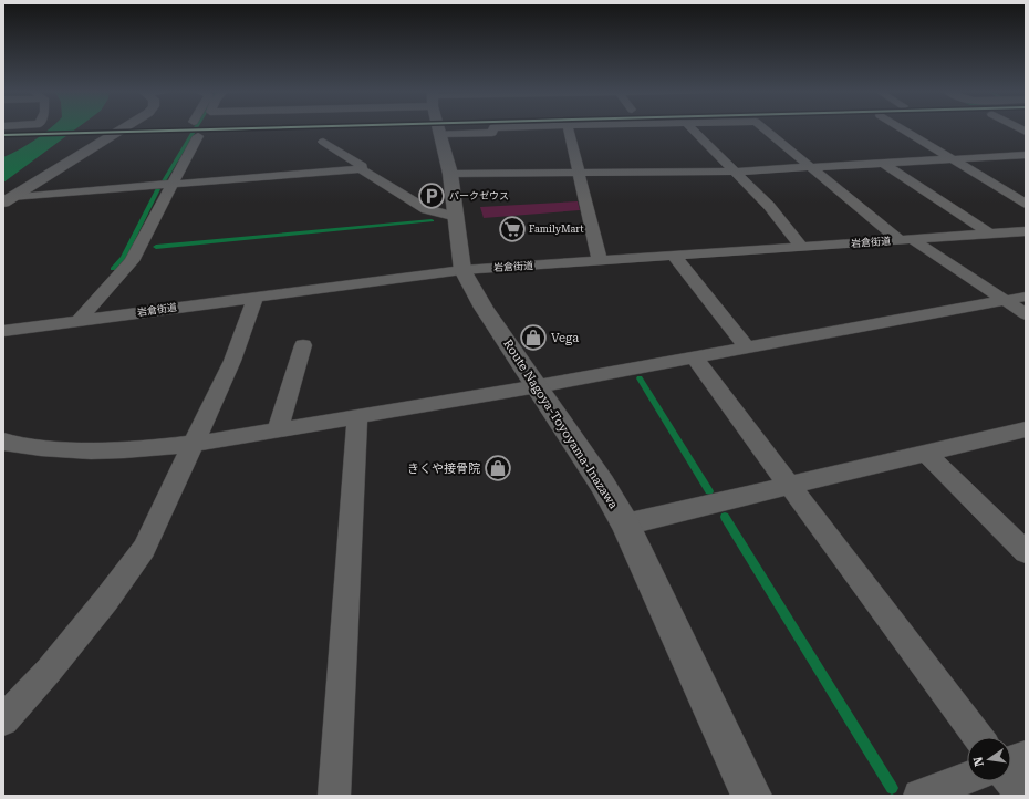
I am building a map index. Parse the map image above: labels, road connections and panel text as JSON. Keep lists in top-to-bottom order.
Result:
{
  "streets": {
    "main road": ["Route Nagoya-Toyoyama-Inazawa"],
    "street": ["岩倉街道"]
  },
  "crossings": [
    ["岩倉街道", "Route Nagoya-Toyoyama-Inazawa"]
  ],
  "places": {
    "parking": ["パークゼウス"],
    "supermarket": ["FamilyMart"],
    "shop": ["Vega", "きくや接骨院"]
  },
  "north": "left"
}
